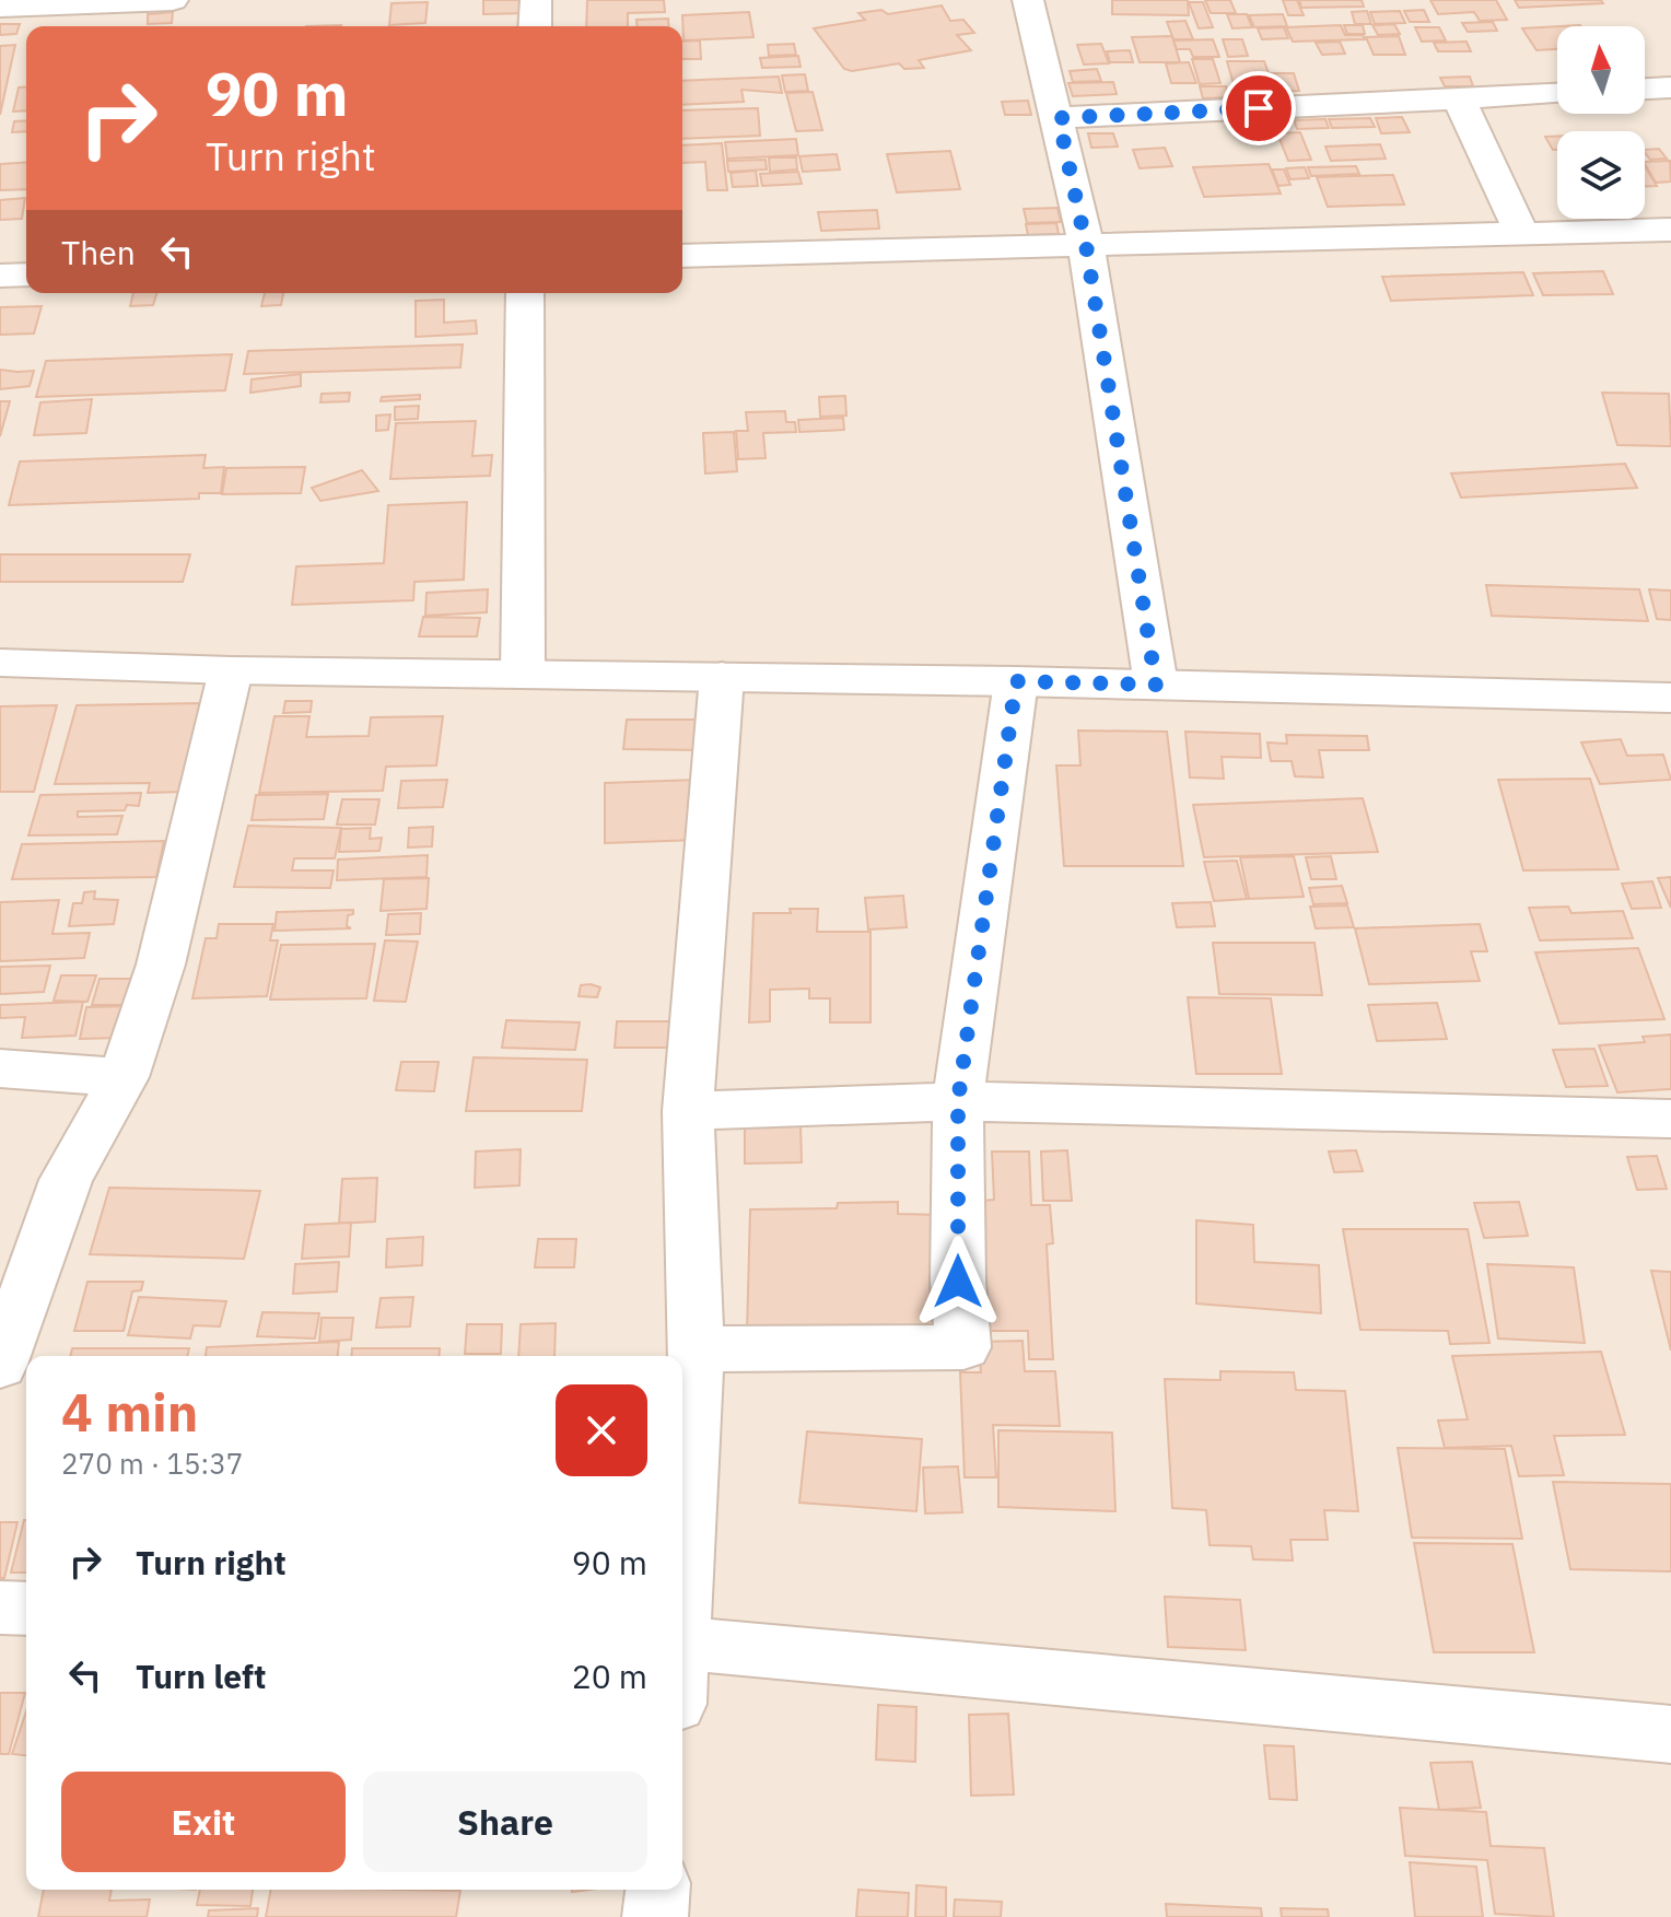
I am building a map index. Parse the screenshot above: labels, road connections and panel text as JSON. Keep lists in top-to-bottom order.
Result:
{
  "north": "top",
  "page": {
    "turn": ["90 m", "Turn right"],
    "then": "Then",
    "heading": ["4 min", "270 m · 15:37"],
    "list": [
      {
        "name": "Turn right",
        "value": "90 m"
      },
      {
        "name": "Turn left",
        "value": "20 m"
      }
    ],
    "buttons": ["Exit", "Share"]
  }
}
